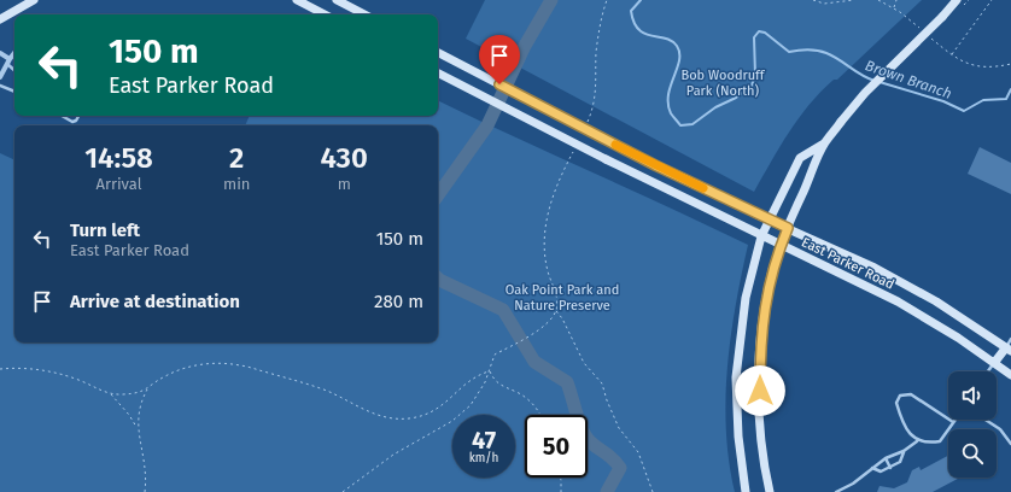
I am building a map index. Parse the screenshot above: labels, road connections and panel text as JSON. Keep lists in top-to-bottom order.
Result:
{
  "streets": {
    "main road": ["East Parker Road"]
  },
  "water": ["Brown Branch"],
  "parks": ["Bob Woodruff Park (North)", "Oak Point Park and Nature Preserve"],
  "page": {
    "turn": ["150 m", "East Parker Road"],
    "eta": [
      "14:58",
      "Arrival",
      "2",
      "min",
      "430",
      "m"
    ],
    "list": [
      {
        "name": "Turn left",
        "note": "East Parker Road",
        "value": "150 m"
      },
      {
        "name": "Arrive at destination",
        "value": "280 m"
      }
    ],
    "speed": "47 km/h",
    "limit": "50"
  }
}
